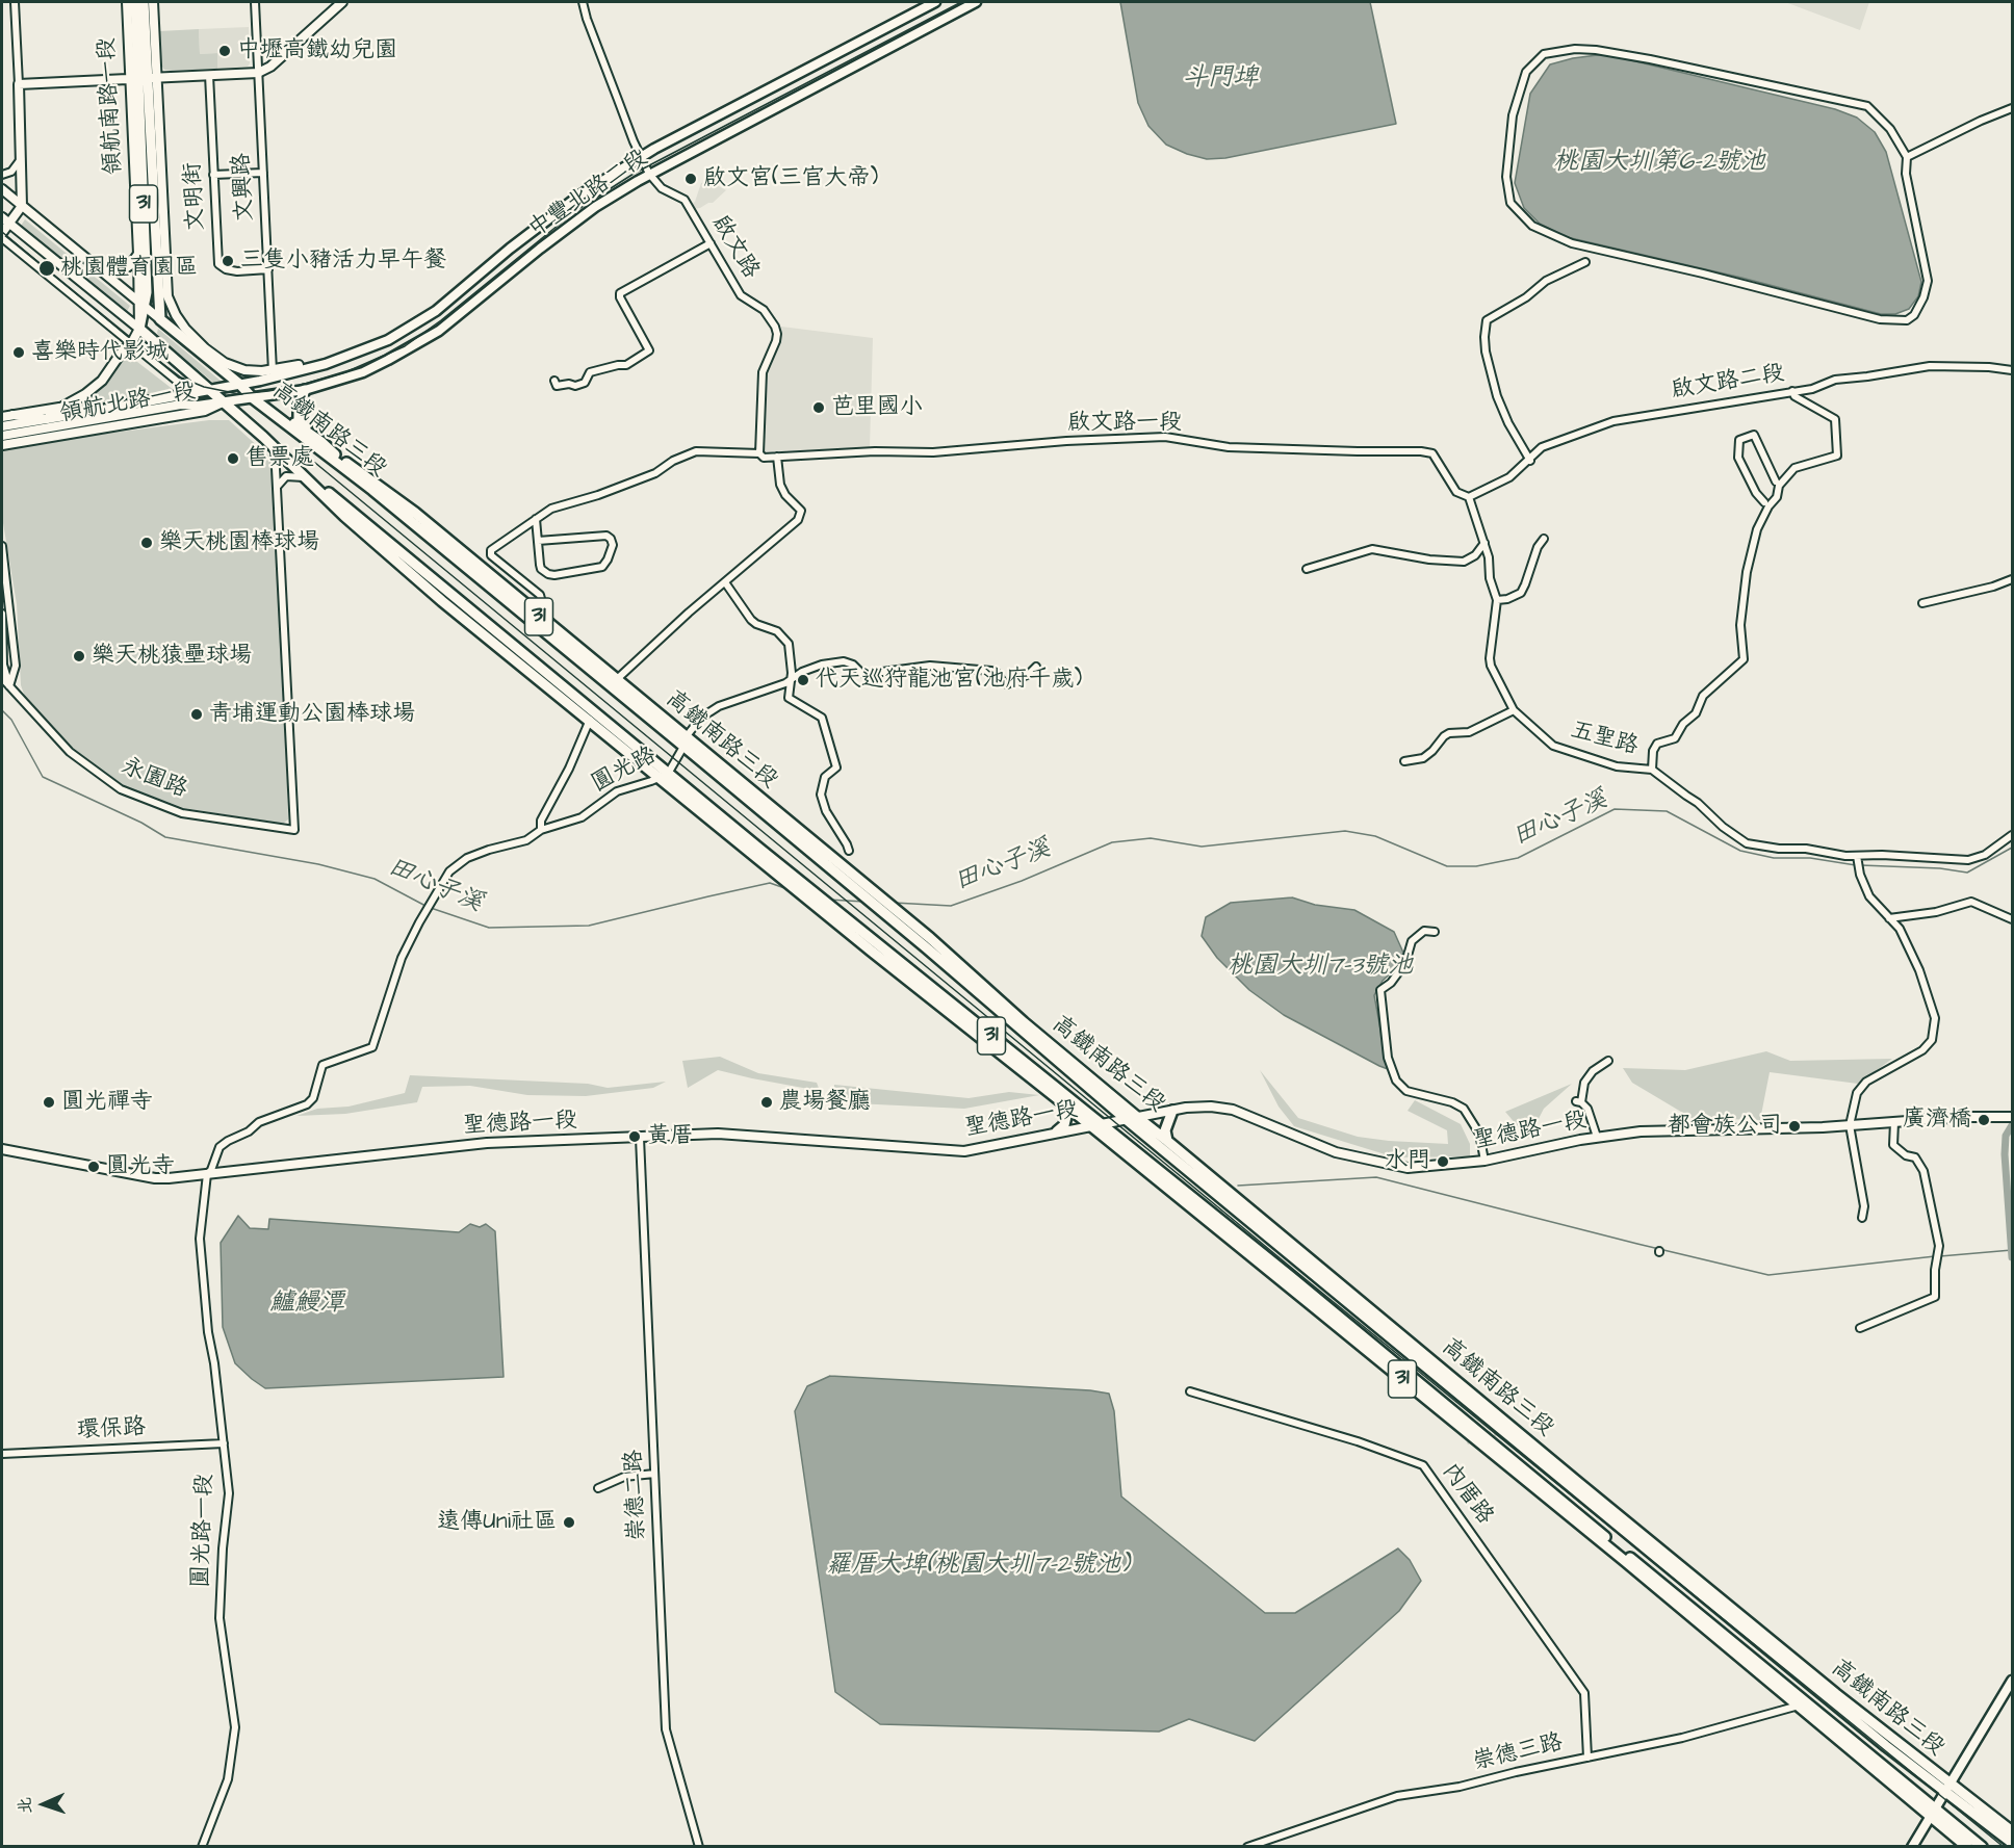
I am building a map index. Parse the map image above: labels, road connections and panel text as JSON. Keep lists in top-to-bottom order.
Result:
{
  "streets": {
    "main road": [
      "領航南路一段",
      "中豐北路二段",
      "31",
      "領航北路一段",
      "高鐵南路三段"
    ],
    "street": [
      "文興路",
      "文明街",
      "啟文路",
      "啟文路二段",
      "啟文路一段",
      "五聖路",
      "圓光路",
      "永園路",
      "聖德路一段",
      "環保路",
      "內厝路",
      "崇德二路",
      "圓光路一段",
      "崇德三路"
    ]
  },
  "crossings": [
    ["領航南路一段", "31"],
    ["文興路", "文明街"],
    ["中豐北路二段", "31"],
    ["中豐北路二段", "啟文路"],
    ["中豐北路二段", "領航北路一段"],
    ["中豐北路二段", "高鐵南路三段"],
    ["31", "領航北路一段"],
    ["31", "高鐵南路三段"],
    ["31", "聖德路一段"],
    ["31", "崇德三路"],
    ["啟文路", "啟文路一段"],
    ["啟文路二段", "啟文路一段"],
    ["啟文路二段", "五聖路"],
    ["領航北路一段", "高鐵南路三段"],
    ["啟文路一段", "高鐵南路三段"],
    ["啟文路一段", "五聖路"],
    ["高鐵南路三段", "圓光路"],
    ["高鐵南路三段", "聖德路一段"],
    ["圓光路", "聖德路一段"],
    ["圓光路", "圓光路一段"],
    ["聖德路一段", "崇德二路"],
    ["聖德路一段", "圓光路一段"],
    ["環保路", "圓光路一段"],
    ["內厝路", "崇德三路"]
  ],
  "water": [
    "斗門埤",
    "桃園大圳第6-2號池",
    "田心子溪",
    "桃園大圳7-3號池",
    "鱸鰻潭",
    "羅厝大埤(桃園大圳7-2號池)"
  ],
  "places": [
    "中壢高鐵幼兒園",
    "啟文宮(三官大帝)",
    "三隻小豬活力早午餐",
    "桃園體育園區",
    "喜樂時代影城",
    "芭里國小",
    "售票處",
    "樂天桃園棒球場",
    "樂天桃猿壘球場",
    "代天巡狩龍池宮(池府千歲)",
    "青埔運動公園棒球場",
    "圓光禪寺",
    "農場餐廳",
    "廣濟橋",
    "都會族公司",
    "黃厝",
    "水門",
    "圓光寺",
    "遠傳Uni社區"
  ],
  "north": "left"
}
